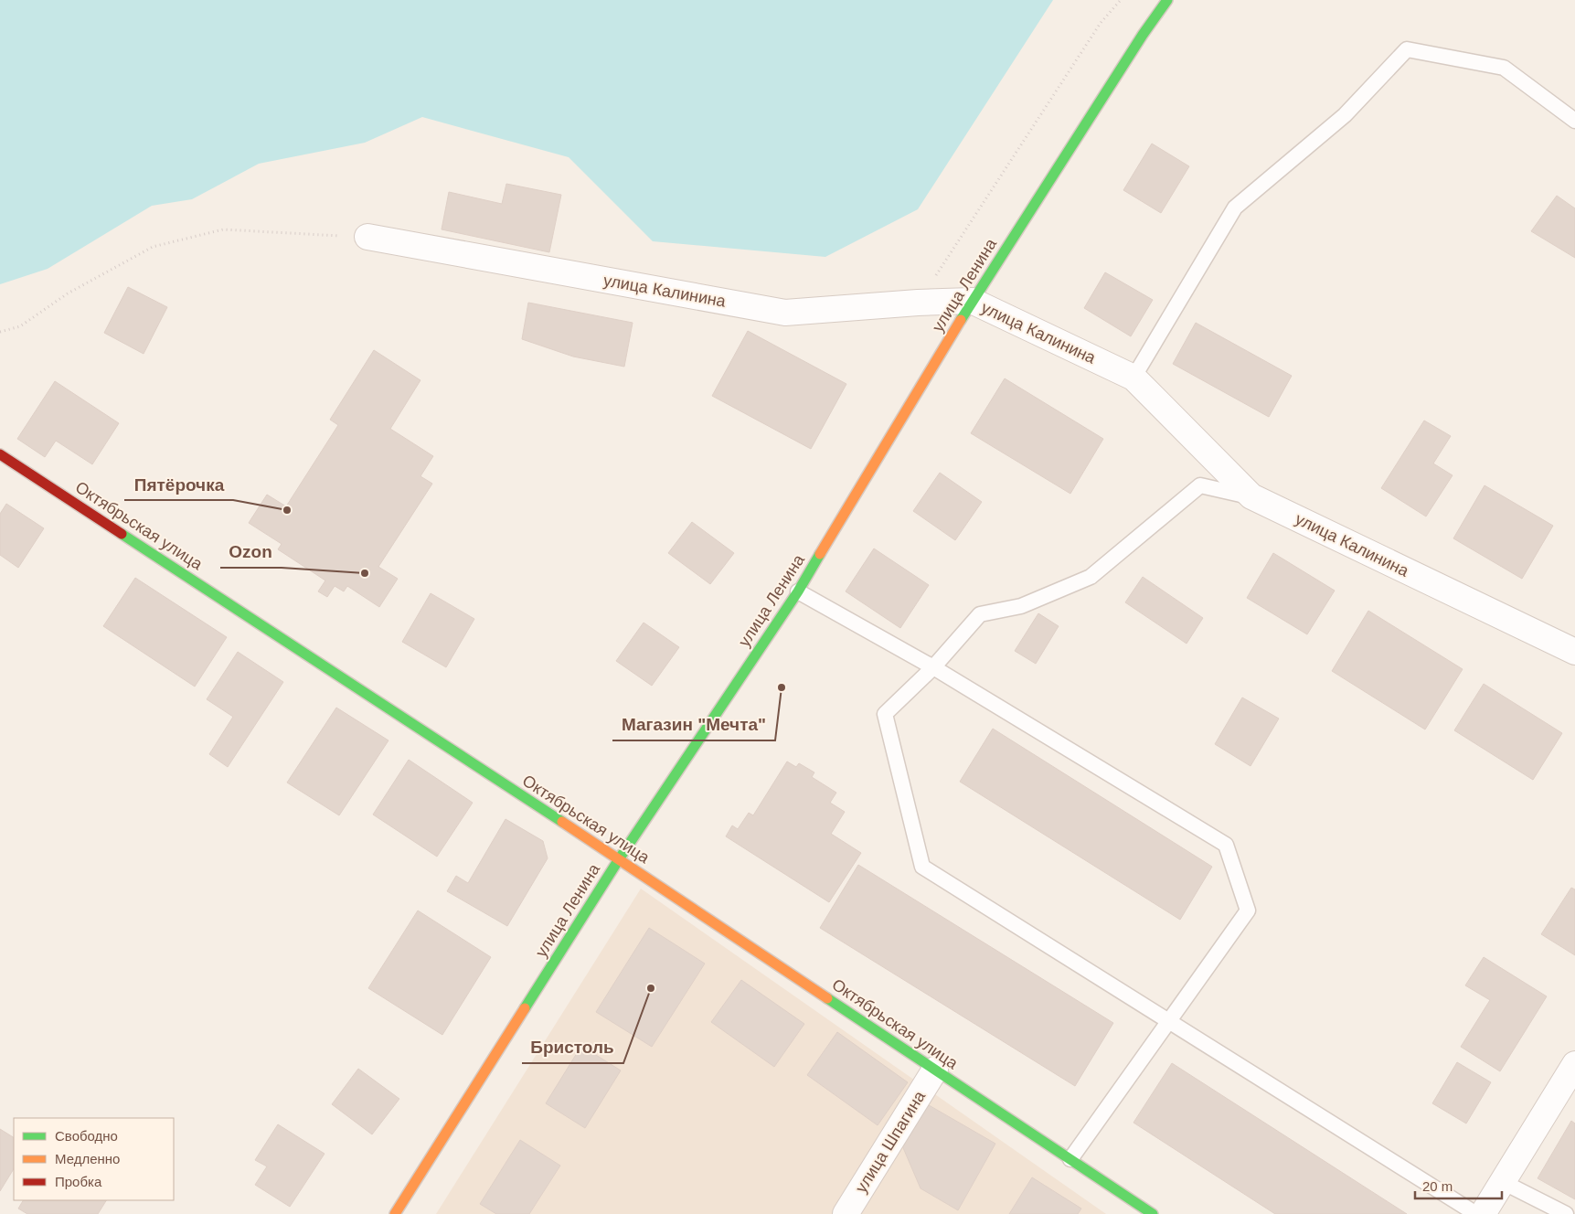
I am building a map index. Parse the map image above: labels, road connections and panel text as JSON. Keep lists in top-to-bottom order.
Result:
{
  "streets": {
    "street": [
      "улица Ленина",
      "улица Калинина",
      "Октябрьская улица",
      "улица Шпагина"
    ]
  },
  "crossings": [
    ["улица Ленина", "улица Калинина"],
    ["улица Ленина", "Октябрьская улица"],
    ["Октябрьская улица", "улица Шпагина"]
  ],
  "places": [
    "Пятёрочка",
    "Ozon",
    "Магазин \"Мечта\"",
    "Бристоль"
  ],
  "legend": ["Свободно", "Медленно", "Пробка"],
  "scale_bar": "20 m"
}
